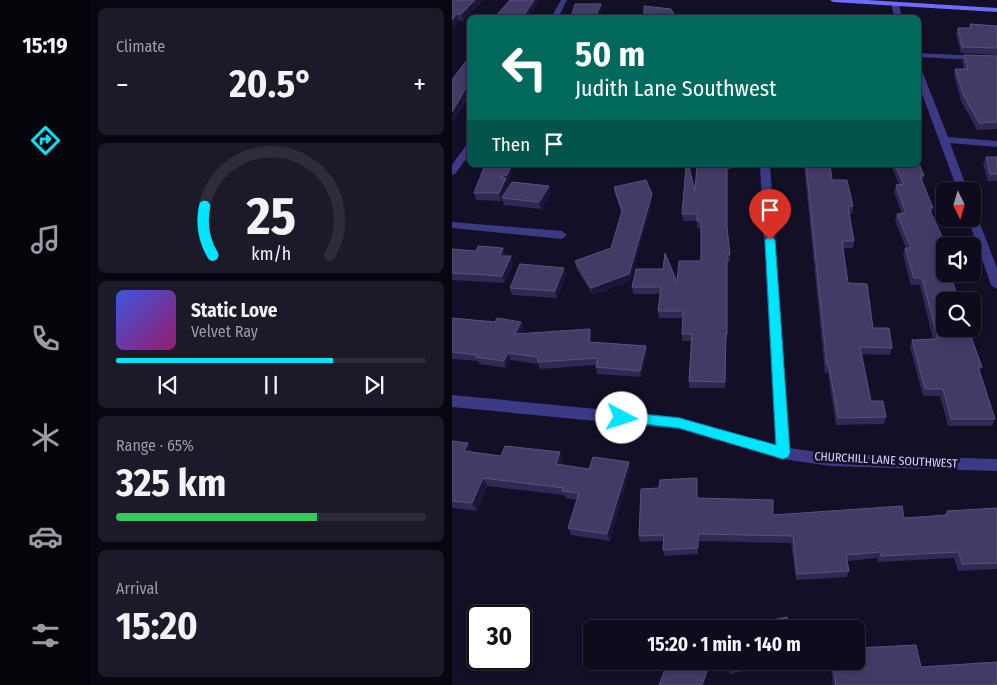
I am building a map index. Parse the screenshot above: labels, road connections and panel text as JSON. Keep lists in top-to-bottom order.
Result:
{
  "streets": {
    "street": ["CHURCHILL LANE SOUTHWEST"]
  },
  "north": "bottom",
  "page": {
    "tabs": "15:19",
    "tile": [
      "Climate",
      ["Range · 65%", "325 km"],
      ["Arrival", "15:20"]
    ],
    "turn": ["50 m", "Judith Lane Southwest"],
    "heat": ["−", "20.5°", "+"],
    "then": "Then",
    "song": ["Static Love", "Velvet Ray"],
    "limit": "30",
    "trip": "15:20 · 1 min · 140 m",
    "gauge": ["25", "km/h"]
  }
}
